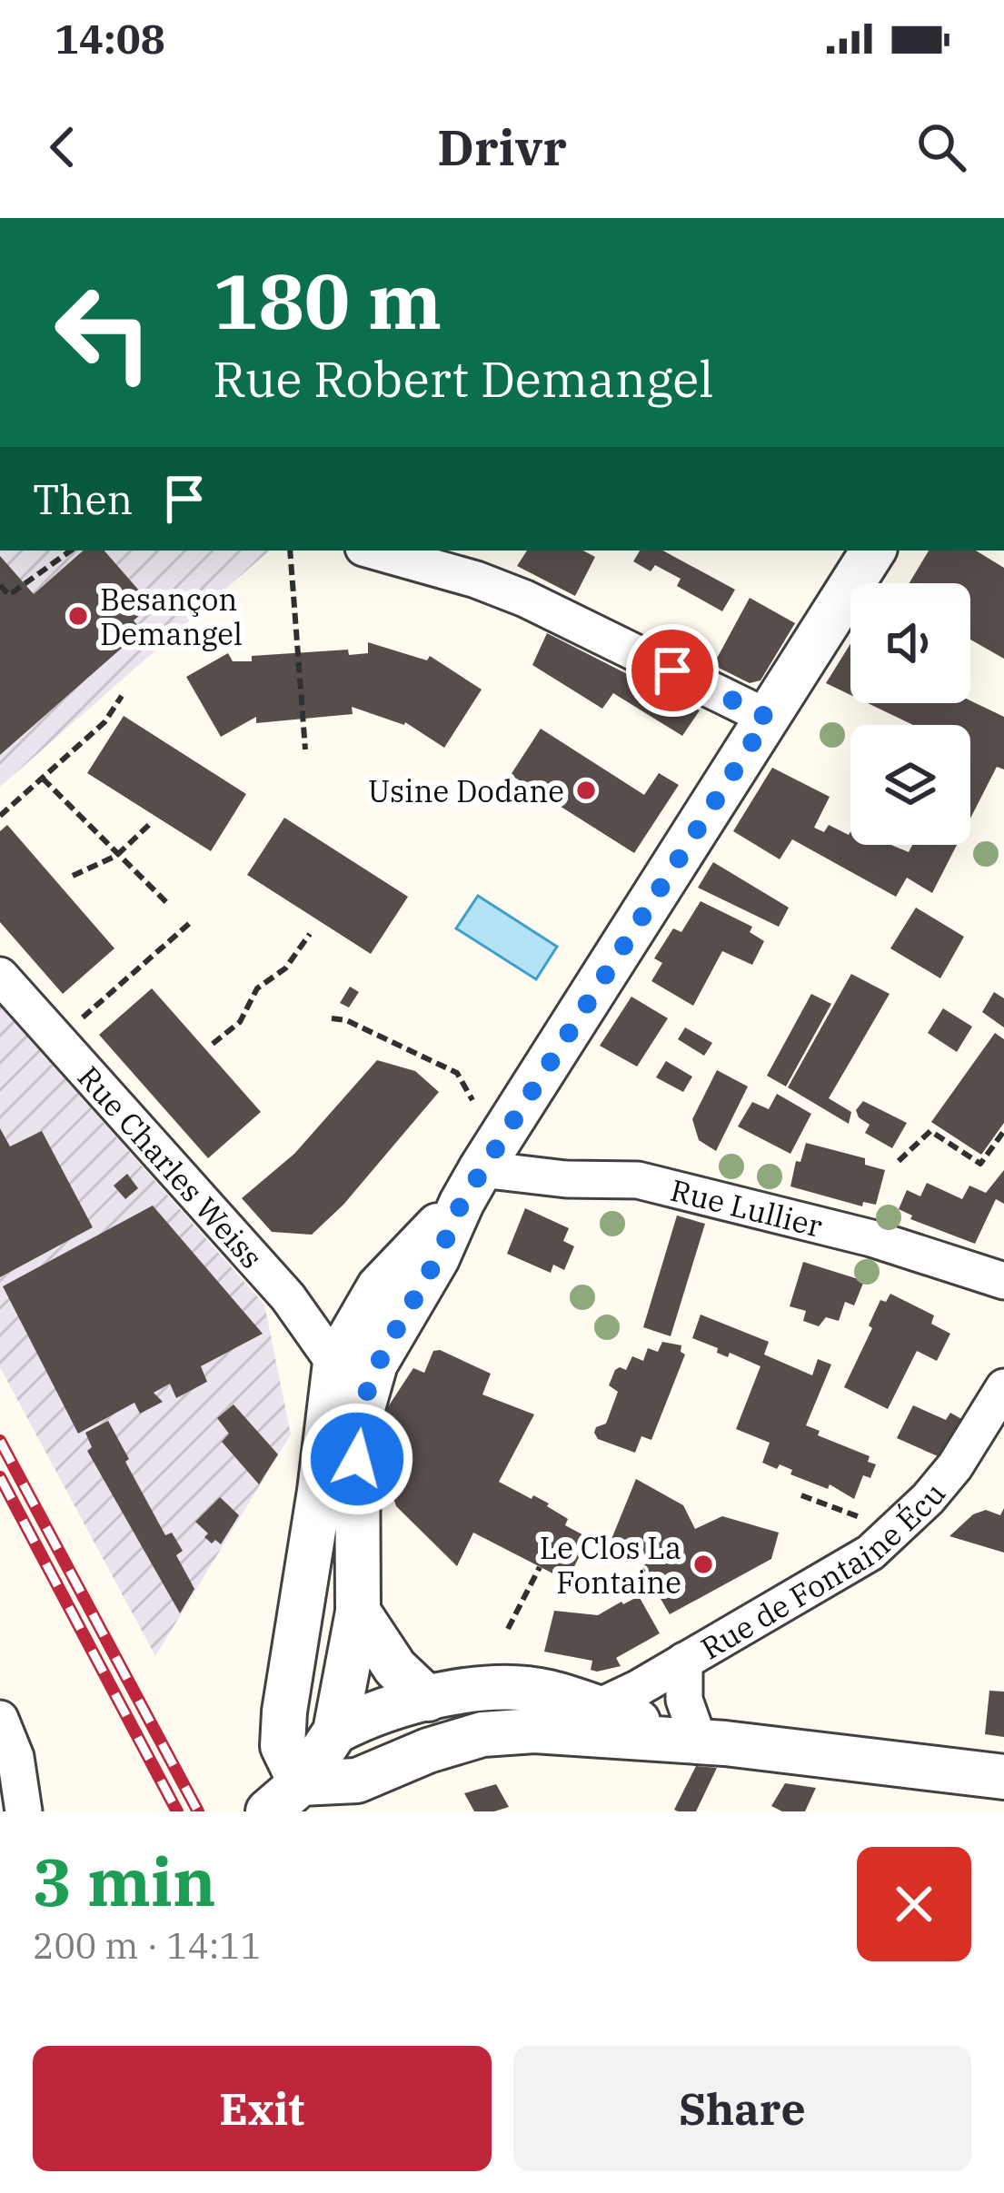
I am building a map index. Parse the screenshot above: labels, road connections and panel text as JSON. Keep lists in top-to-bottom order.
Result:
{
  "streets": {
    "street": ["Rue Charles Weiss", "Rue Lullier", "Rue de Fontaine Écu"]
  },
  "places": ["Besançon Demangel", "Usine Dodane", "Le Clos La Fontaine"],
  "page": {
    "status": "14:08",
    "header": "Drivr",
    "turn": ["180 m", "Rue Robert Demangel"],
    "then": "Then",
    "heading": ["3 min", "200 m · 14:11"],
    "buttons": ["Exit", "Share"]
  }
}
